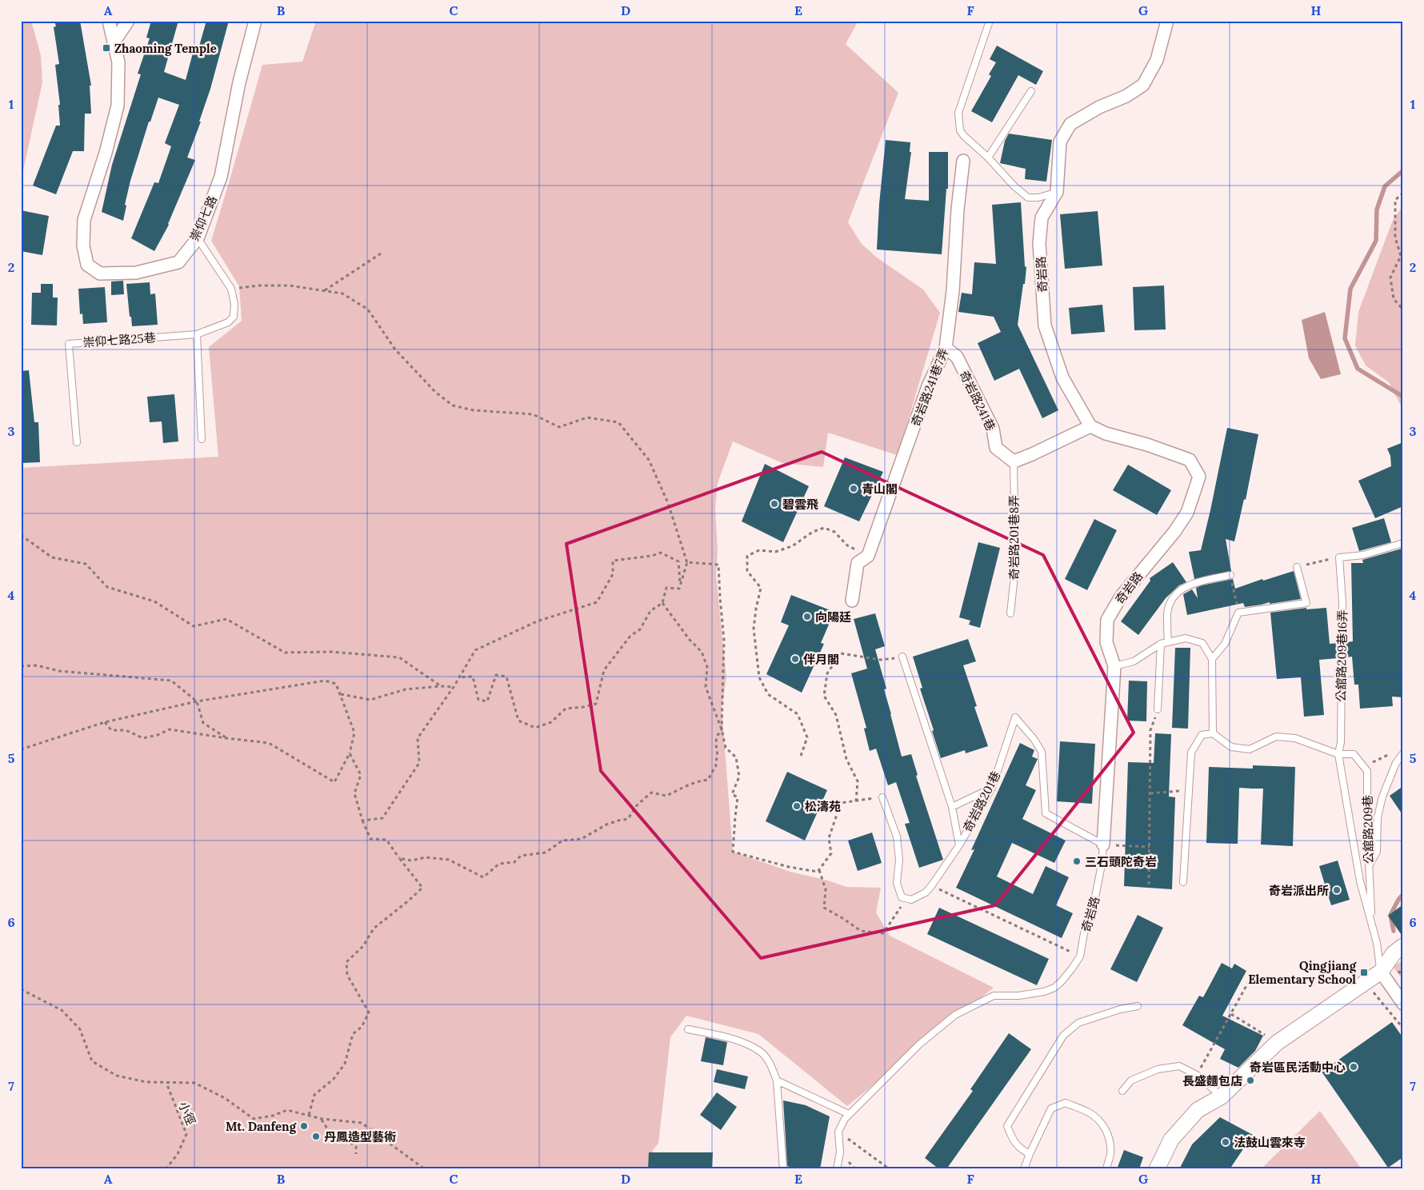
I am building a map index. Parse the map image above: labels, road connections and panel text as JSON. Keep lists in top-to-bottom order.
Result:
{
  "streets": {
    "street": [
      "崇仰七路",
      "奇岩路",
      "奇岩路241巷7弄",
      "奇岩路241巷"
    ],
    "lane": [
      "崇仰七路25巷",
      "奇岩路201巷8弄",
      "公舘路209巷16弄",
      "奇岩路201巷",
      "公舘路209巷"
    ],
    "path": ["小徑"]
  },
  "crossings": [
    ["崇仰七路", "崇仰七路25巷"],
    ["奇岩路", "奇岩路201巷"],
    ["奇岩路241巷7弄", "奇岩路241巷"],
    ["奇岩路241巷", "奇岩路201巷8弄"],
    ["公舘路209巷16弄", "公舘路209巷"]
  ],
  "places": {
    "transit": ["Zhaoming Temple", "Qingjiang Elementary School"],
    "other": [
      "青山閣",
      "碧雲飛",
      "向陽廷",
      "伴月閣",
      "松濤苑",
      "三石頭陀奇岩",
      "奇岩派出所",
      "奇岩區民活動中心",
      "長盛麵包店",
      "Mt. Danfeng",
      "丹鳳造型藝術",
      "法鼓山雲來寺"
    ]
  },
  "grid": {
    "columns": [
      "A",
      "B",
      "C",
      "D",
      "E",
      "F",
      "G",
      "H"
    ],
    "rows": [
      "1",
      "2",
      "3",
      "4",
      "5",
      "6",
      "7"
    ]
  }
}
